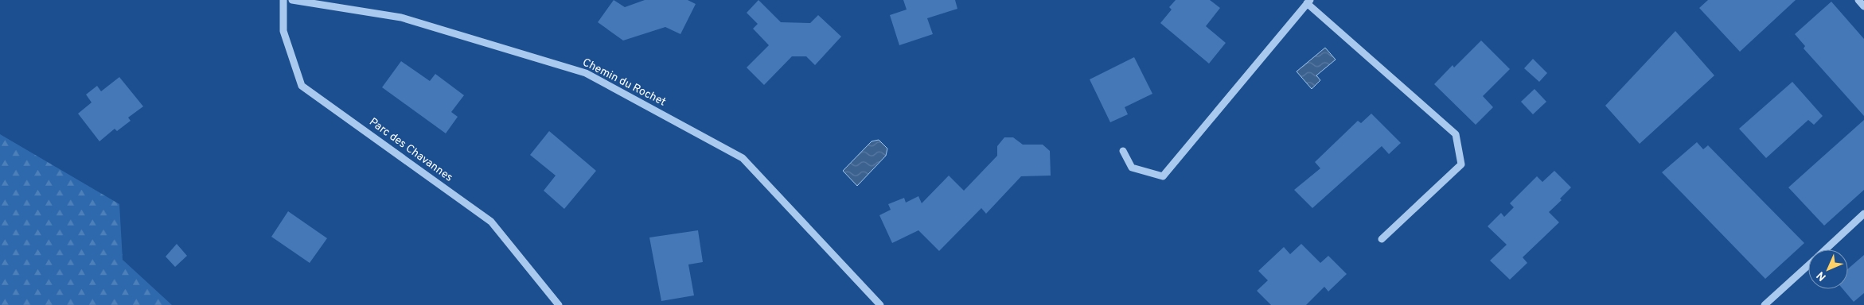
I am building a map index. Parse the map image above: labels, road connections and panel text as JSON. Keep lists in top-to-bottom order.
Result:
{
  "streets": {
    "street": ["Chemin du Rochet", "Parc des Chavannes"]
  },
  "north": "bottom left"
}
